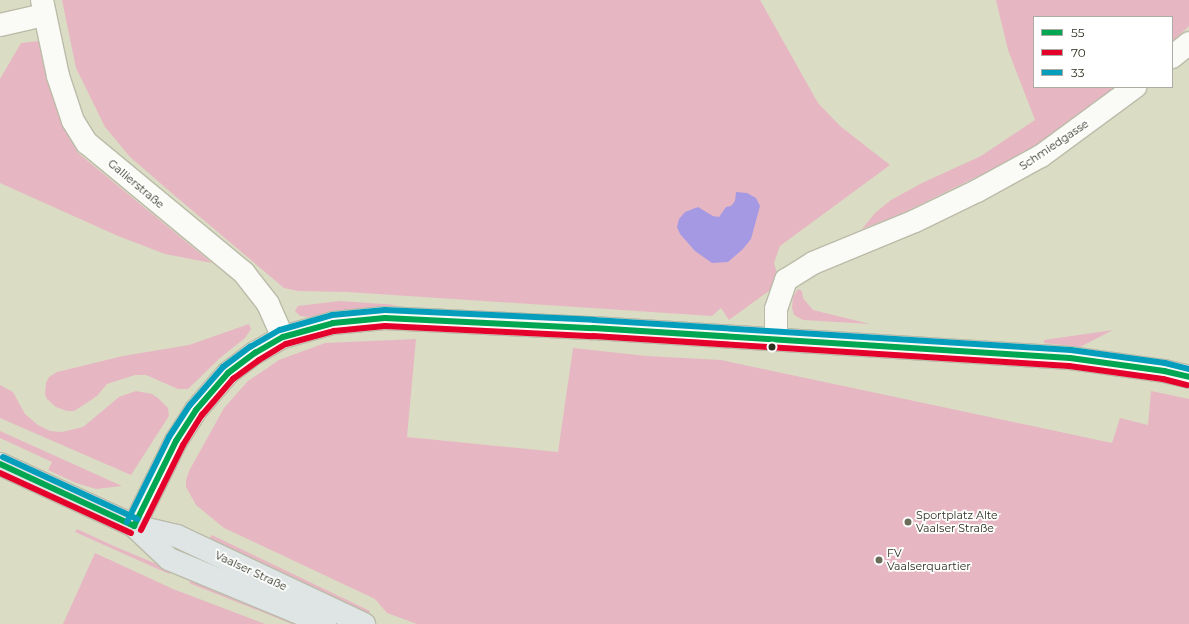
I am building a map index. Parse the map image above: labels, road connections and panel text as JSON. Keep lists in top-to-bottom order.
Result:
{
  "streets": {
    "main road": ["Vaalser Straße"],
    "street": ["Schmiedgasse", "Gallierstraße"]
  },
  "places": ["Sportplatz Alte Vaalser Straße", "FV Vaalserquartier"],
  "lines": ["transit line 33", "transit line 55", "transit line 70"],
  "legend": ["55", "70", "33"]
}
